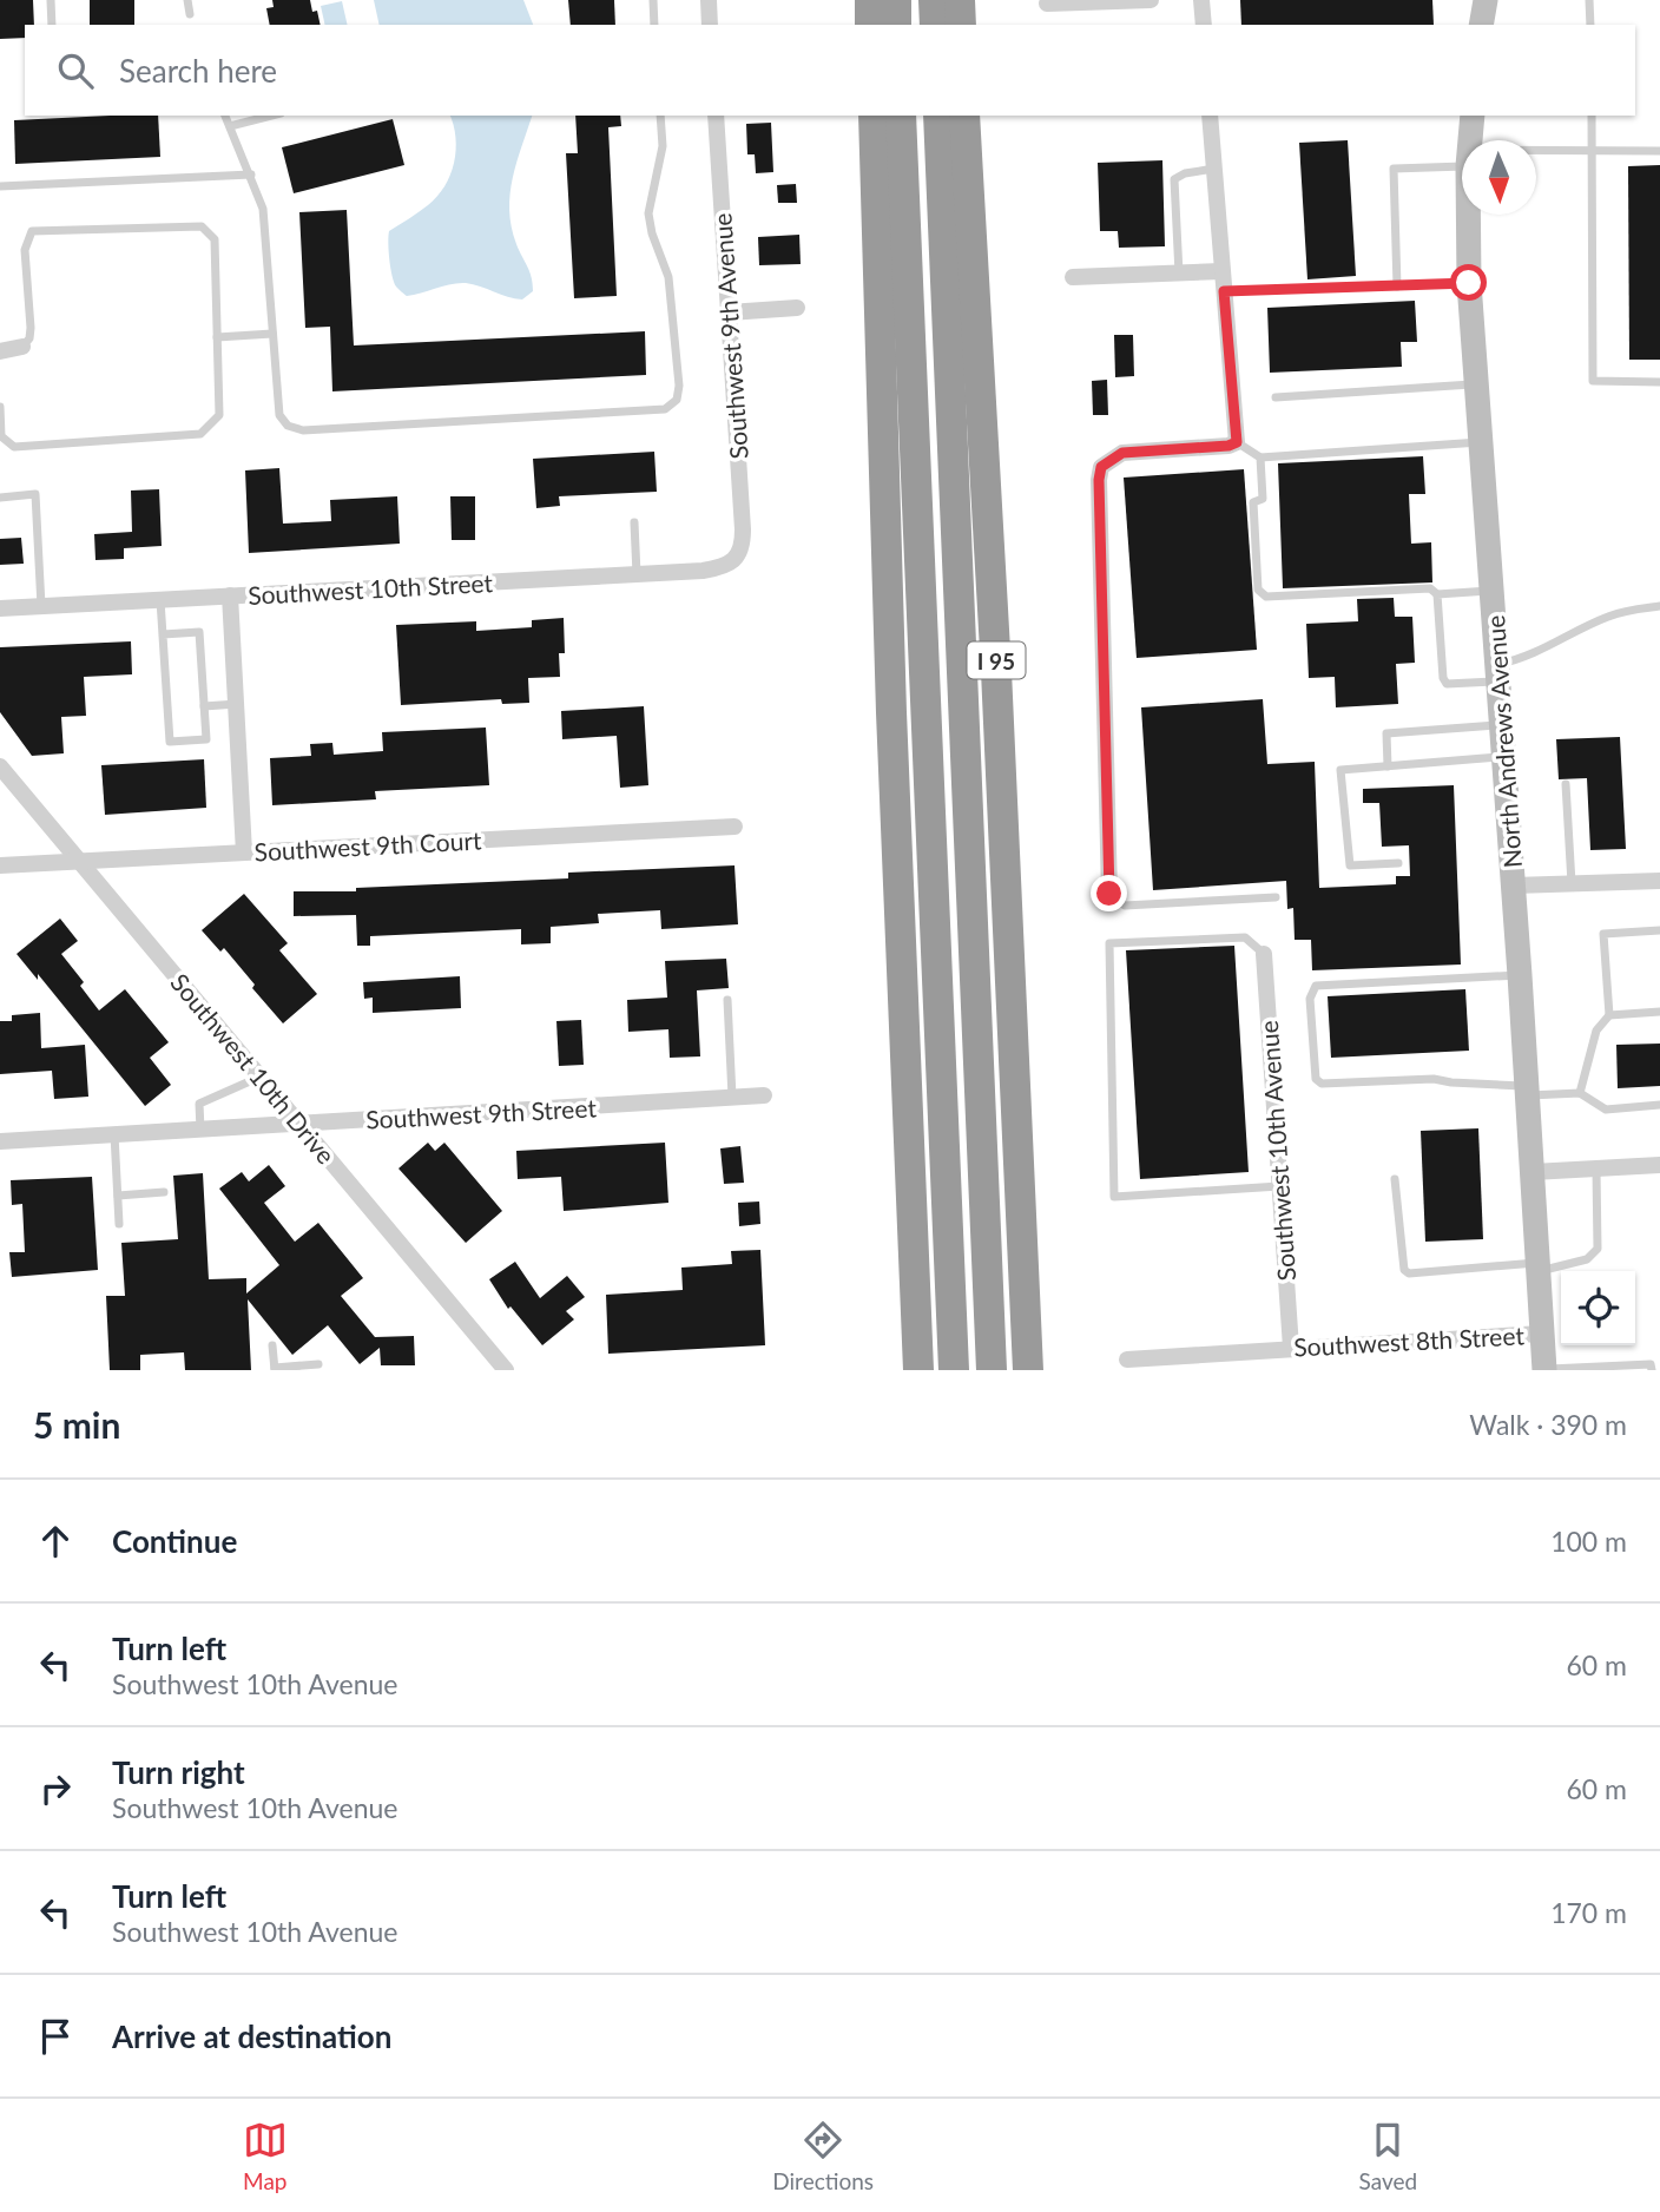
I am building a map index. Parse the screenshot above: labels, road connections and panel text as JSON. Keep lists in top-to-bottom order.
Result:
{
  "streets": {
    "highway": ["I 95"],
    "main road": ["North Andrews Avenue"],
    "street": [
      "Southwest 9th Avenue",
      "Southwest 10th Street",
      "Southwest 9th Court",
      "Southwest 10th Drive",
      "Southwest 9th Street",
      "Southwest 10th Avenue",
      "Southwest 8th Street"
    ]
  },
  "crossings": [
    ["Southwest 9th Avenue", "Southwest 10th Street"],
    ["North Andrews Avenue", "Southwest 8th Street"],
    ["Southwest 9th Court", "Southwest 10th Drive"],
    ["Southwest 10th Drive", "Southwest 9th Street"],
    ["Southwest 10th Avenue", "Southwest 8th Street"]
  ],
  "north": "bottom",
  "page": {
    "search": "Search here",
    "heading": ["5 min", "Walk · 390 m"],
    "list": [
      ["Continue", "100 m"],
      ["Turn left", "Southwest 10th Avenue", "60 m"],
      ["Turn right", "Southwest 10th Avenue", "60 m"],
      ["Turn left", "Southwest 10th Avenue", "170 m"],
      "Arrive at destination"
    ],
    "nav": ["Map", "Directions", "Saved"]
  }
}
